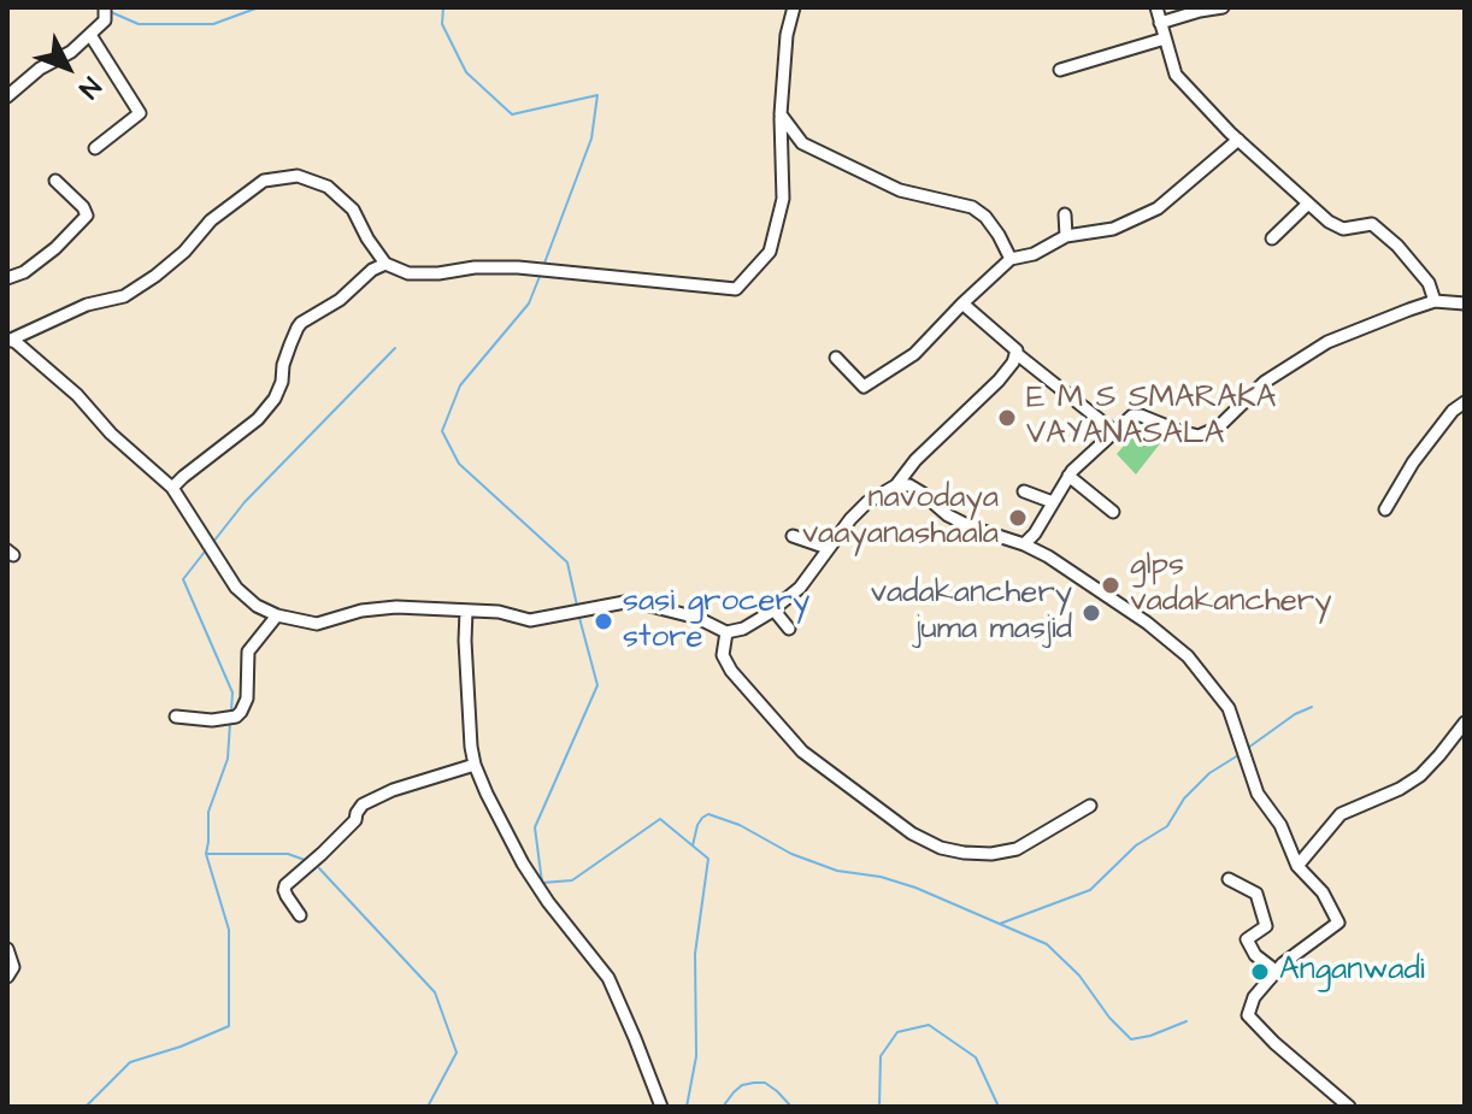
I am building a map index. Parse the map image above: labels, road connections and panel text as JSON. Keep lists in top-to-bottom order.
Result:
{
  "places": [
    "E M S SMARAKA VAYANASALA",
    "navodaya vaayanashaala",
    "glps vadakanchery",
    "vadakanchery juma masjid",
    "sasi grocery store",
    "Anganwadi"
  ],
  "north": "bottom right"
}
